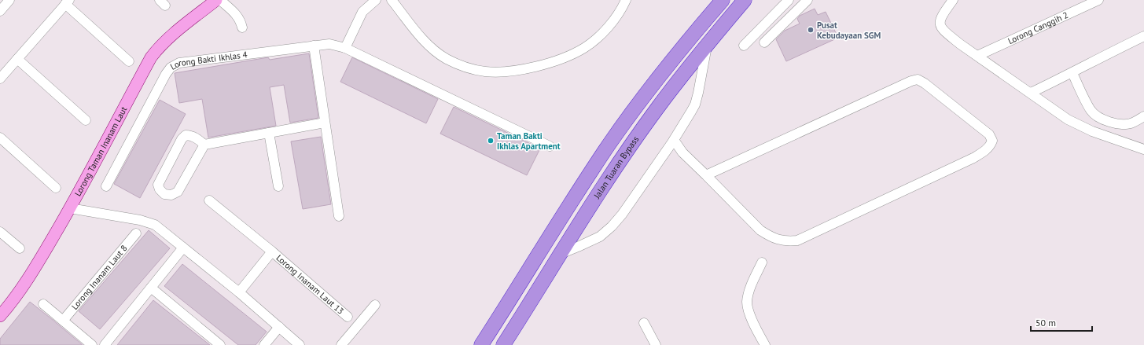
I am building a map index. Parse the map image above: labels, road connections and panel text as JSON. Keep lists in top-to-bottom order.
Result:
{
  "streets": {
    "highway": ["Jalan Tuaran Bypass"],
    "main road": ["Lorong Taman Inanam Laut"],
    "street": [
      "Lorong Canggih 2",
      "Lorong Bakti Ikhlas 4",
      "Lorong Inanam Laut 8",
      "Lorong Inanam Laut 13"
    ]
  },
  "places": ["Pusat Kebudayaan SGM", "Taman Bakti Ikhlas Apartment"],
  "scale_bar": "50 m"
}
